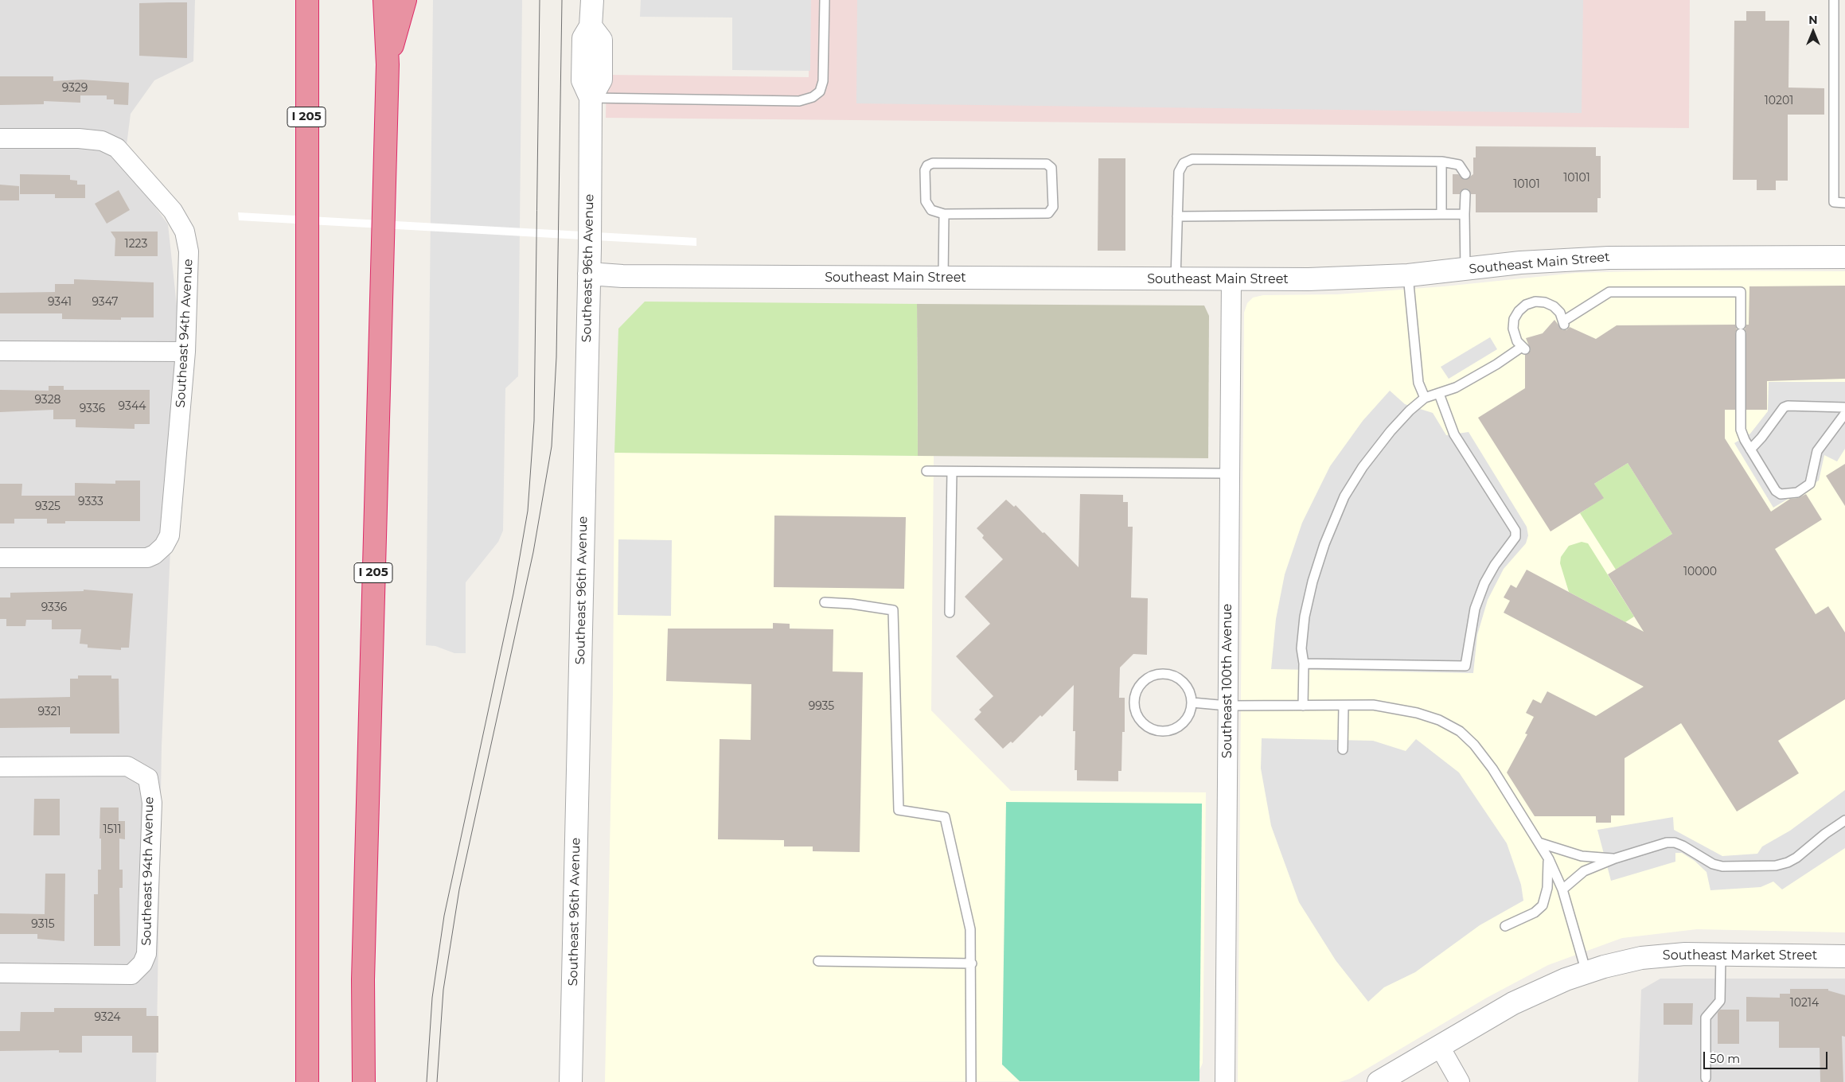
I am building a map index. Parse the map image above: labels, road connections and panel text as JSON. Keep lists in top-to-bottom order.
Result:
{
  "streets": {
    "highway": ["I 205"],
    "street": [
      "Southeast Main Street",
      "Southeast 96th Avenue",
      "Southeast 94th Avenue",
      "Southeast 100th Avenue",
      "Southeast Market Street"
    ]
  },
  "crossings": [
    ["Southeast Main Street", "Southeast 96th Avenue"],
    ["Southeast Main Street", "Southeast 100th Avenue"]
  ],
  "house_numbers": [
    "9329",
    "10201",
    "10101",
    "10101",
    "1223",
    "9341",
    "9347",
    "9328",
    "9344",
    "9336",
    "9333",
    "9325",
    "10000",
    "9336",
    "9935",
    "9321",
    "1511",
    "9315",
    "10214",
    "9324"
  ],
  "scale_bar": "50 m",
  "north": "top"
}
